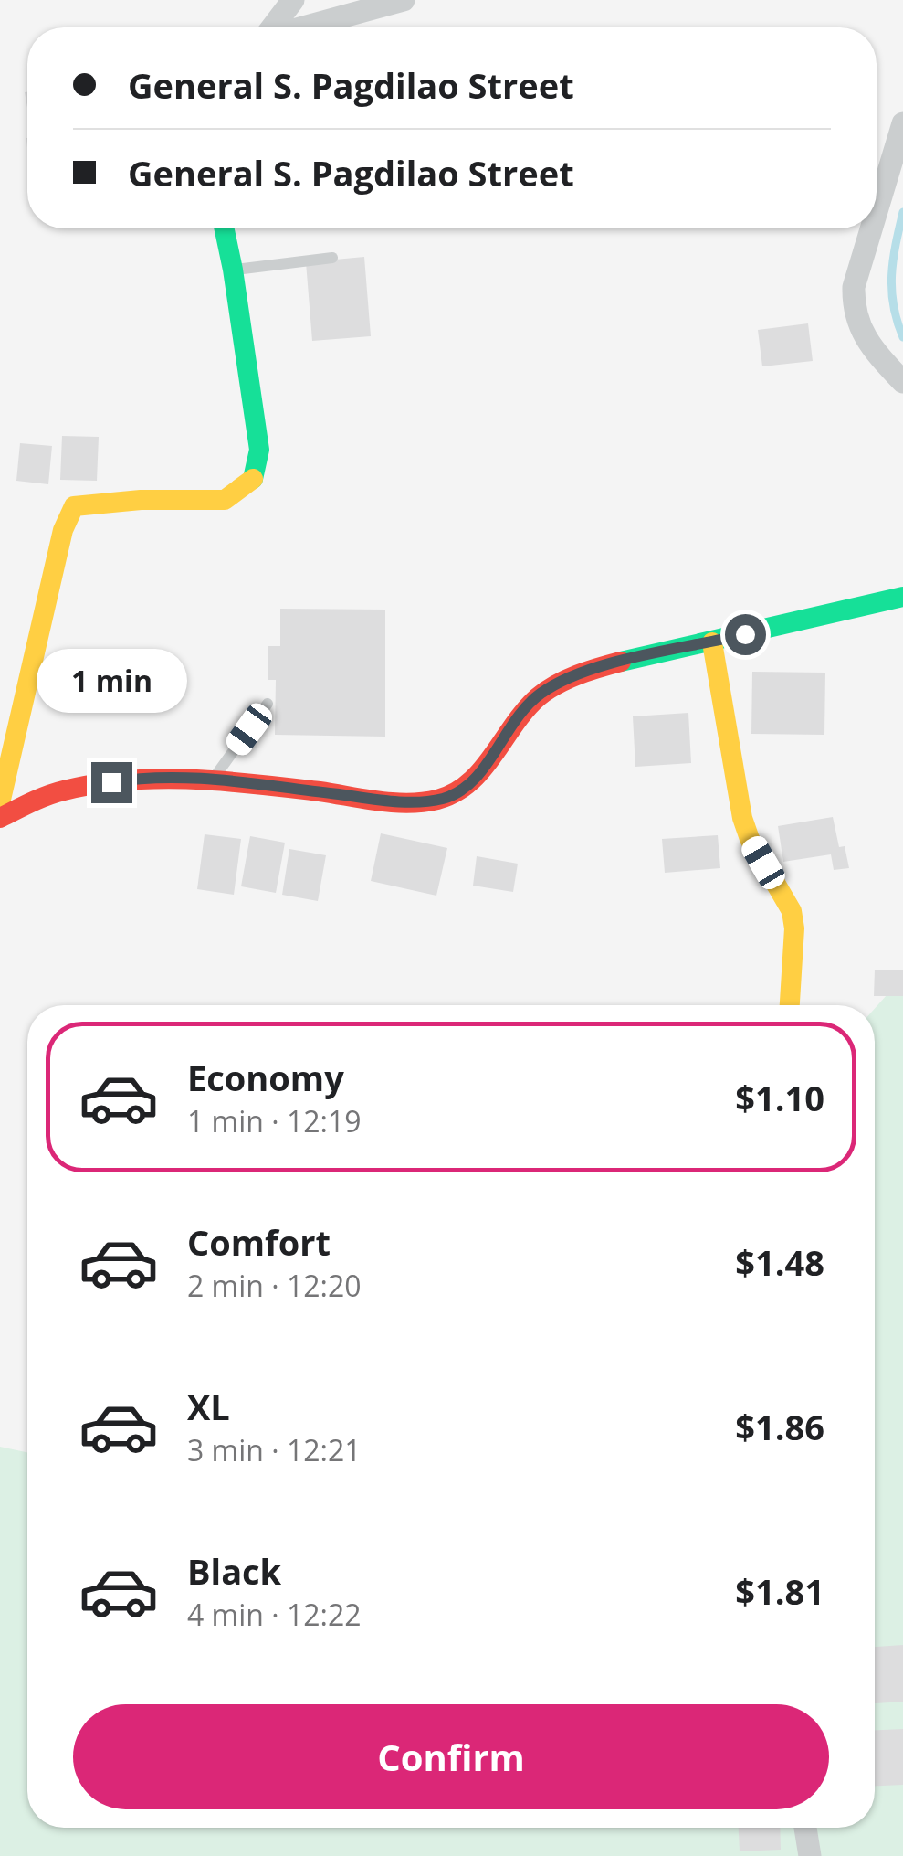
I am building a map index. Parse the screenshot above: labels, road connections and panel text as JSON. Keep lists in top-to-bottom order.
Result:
{
  "page": {
    "banner": ["General S. Pagdilao Street", "General S. Pagdilao Street"],
    "bubble": "1 min",
    "list": [
      {
        "name": "Economy",
        "note": "1 min · 12:19",
        "value": "$1.10"
      },
      {
        "name": "Comfort",
        "note": "2 min · 12:20",
        "value": "$1.48"
      },
      {
        "name": "XL",
        "note": "3 min · 12:21",
        "value": "$1.86"
      },
      {
        "name": "Black",
        "note": "4 min · 12:22",
        "value": "$1.81"
      }
    ],
    "buttons": "Confirm"
  }
}
